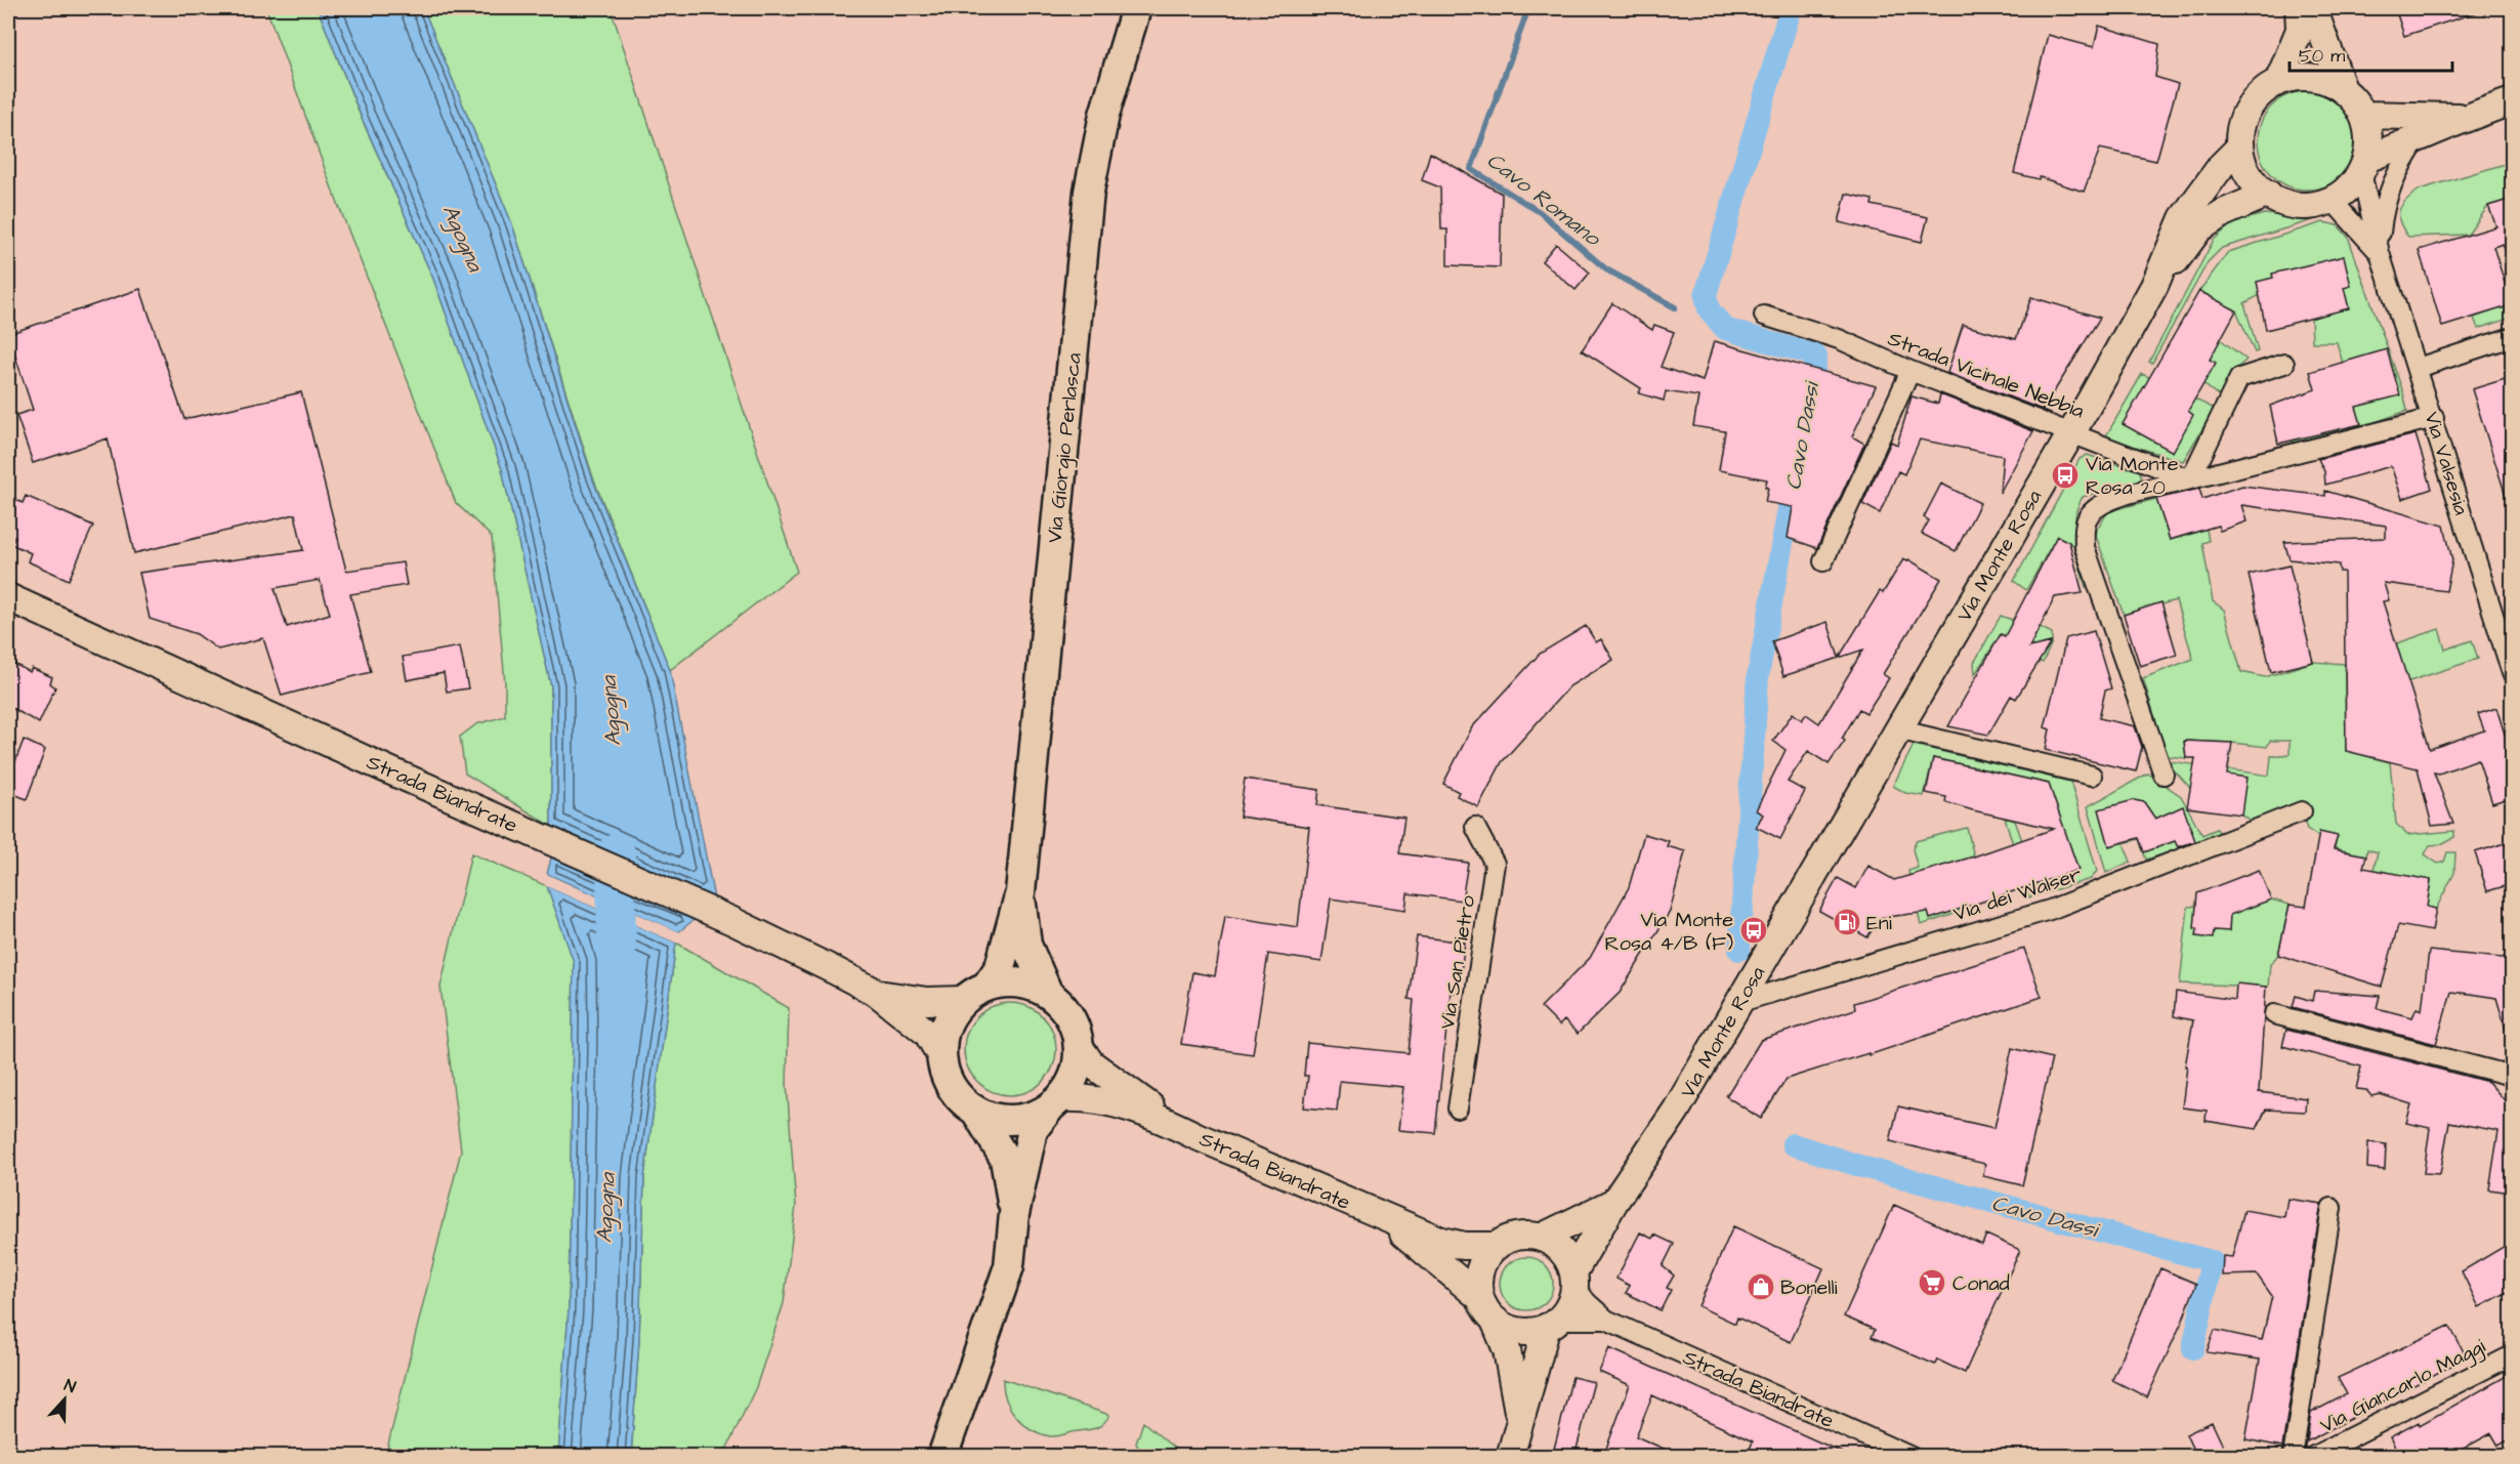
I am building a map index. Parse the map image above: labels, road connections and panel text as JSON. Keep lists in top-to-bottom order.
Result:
{
  "streets": {
    "main road": ["Via Giorgio Perlasca", "Via Monte Rosa", "Strada Biandrate"],
    "street": [
      "Strada Vicinale Nebbia",
      "Via Valsesia",
      "Via dei Walser",
      "Via San Pietro",
      "Via Giancarlo Maggi"
    ]
  },
  "crossings": [
    ["Strada Vicinale Nebbia", "Via Monte Rosa"],
    ["Via Giorgio Perlasca", "Strada Biandrate"],
    ["Via Valsesia", "Via Monte Rosa"],
    ["Via Monte Rosa", "Strada Biandrate"],
    ["Via Monte Rosa", "Via dei Walser"]
  ],
  "water": ["Cavo Romano", "Agogna", "Cavo Dassi"],
  "places": {
    "bus stop": ["Via Monte Rosa 20", "Via Monte Rosa 4/B (F)"],
    "fuel station": ["Eni"],
    "supermarket": ["Conad"],
    "shop": ["Bonelli"]
  },
  "scale_bar": "50 m",
  "north": "top"
}
